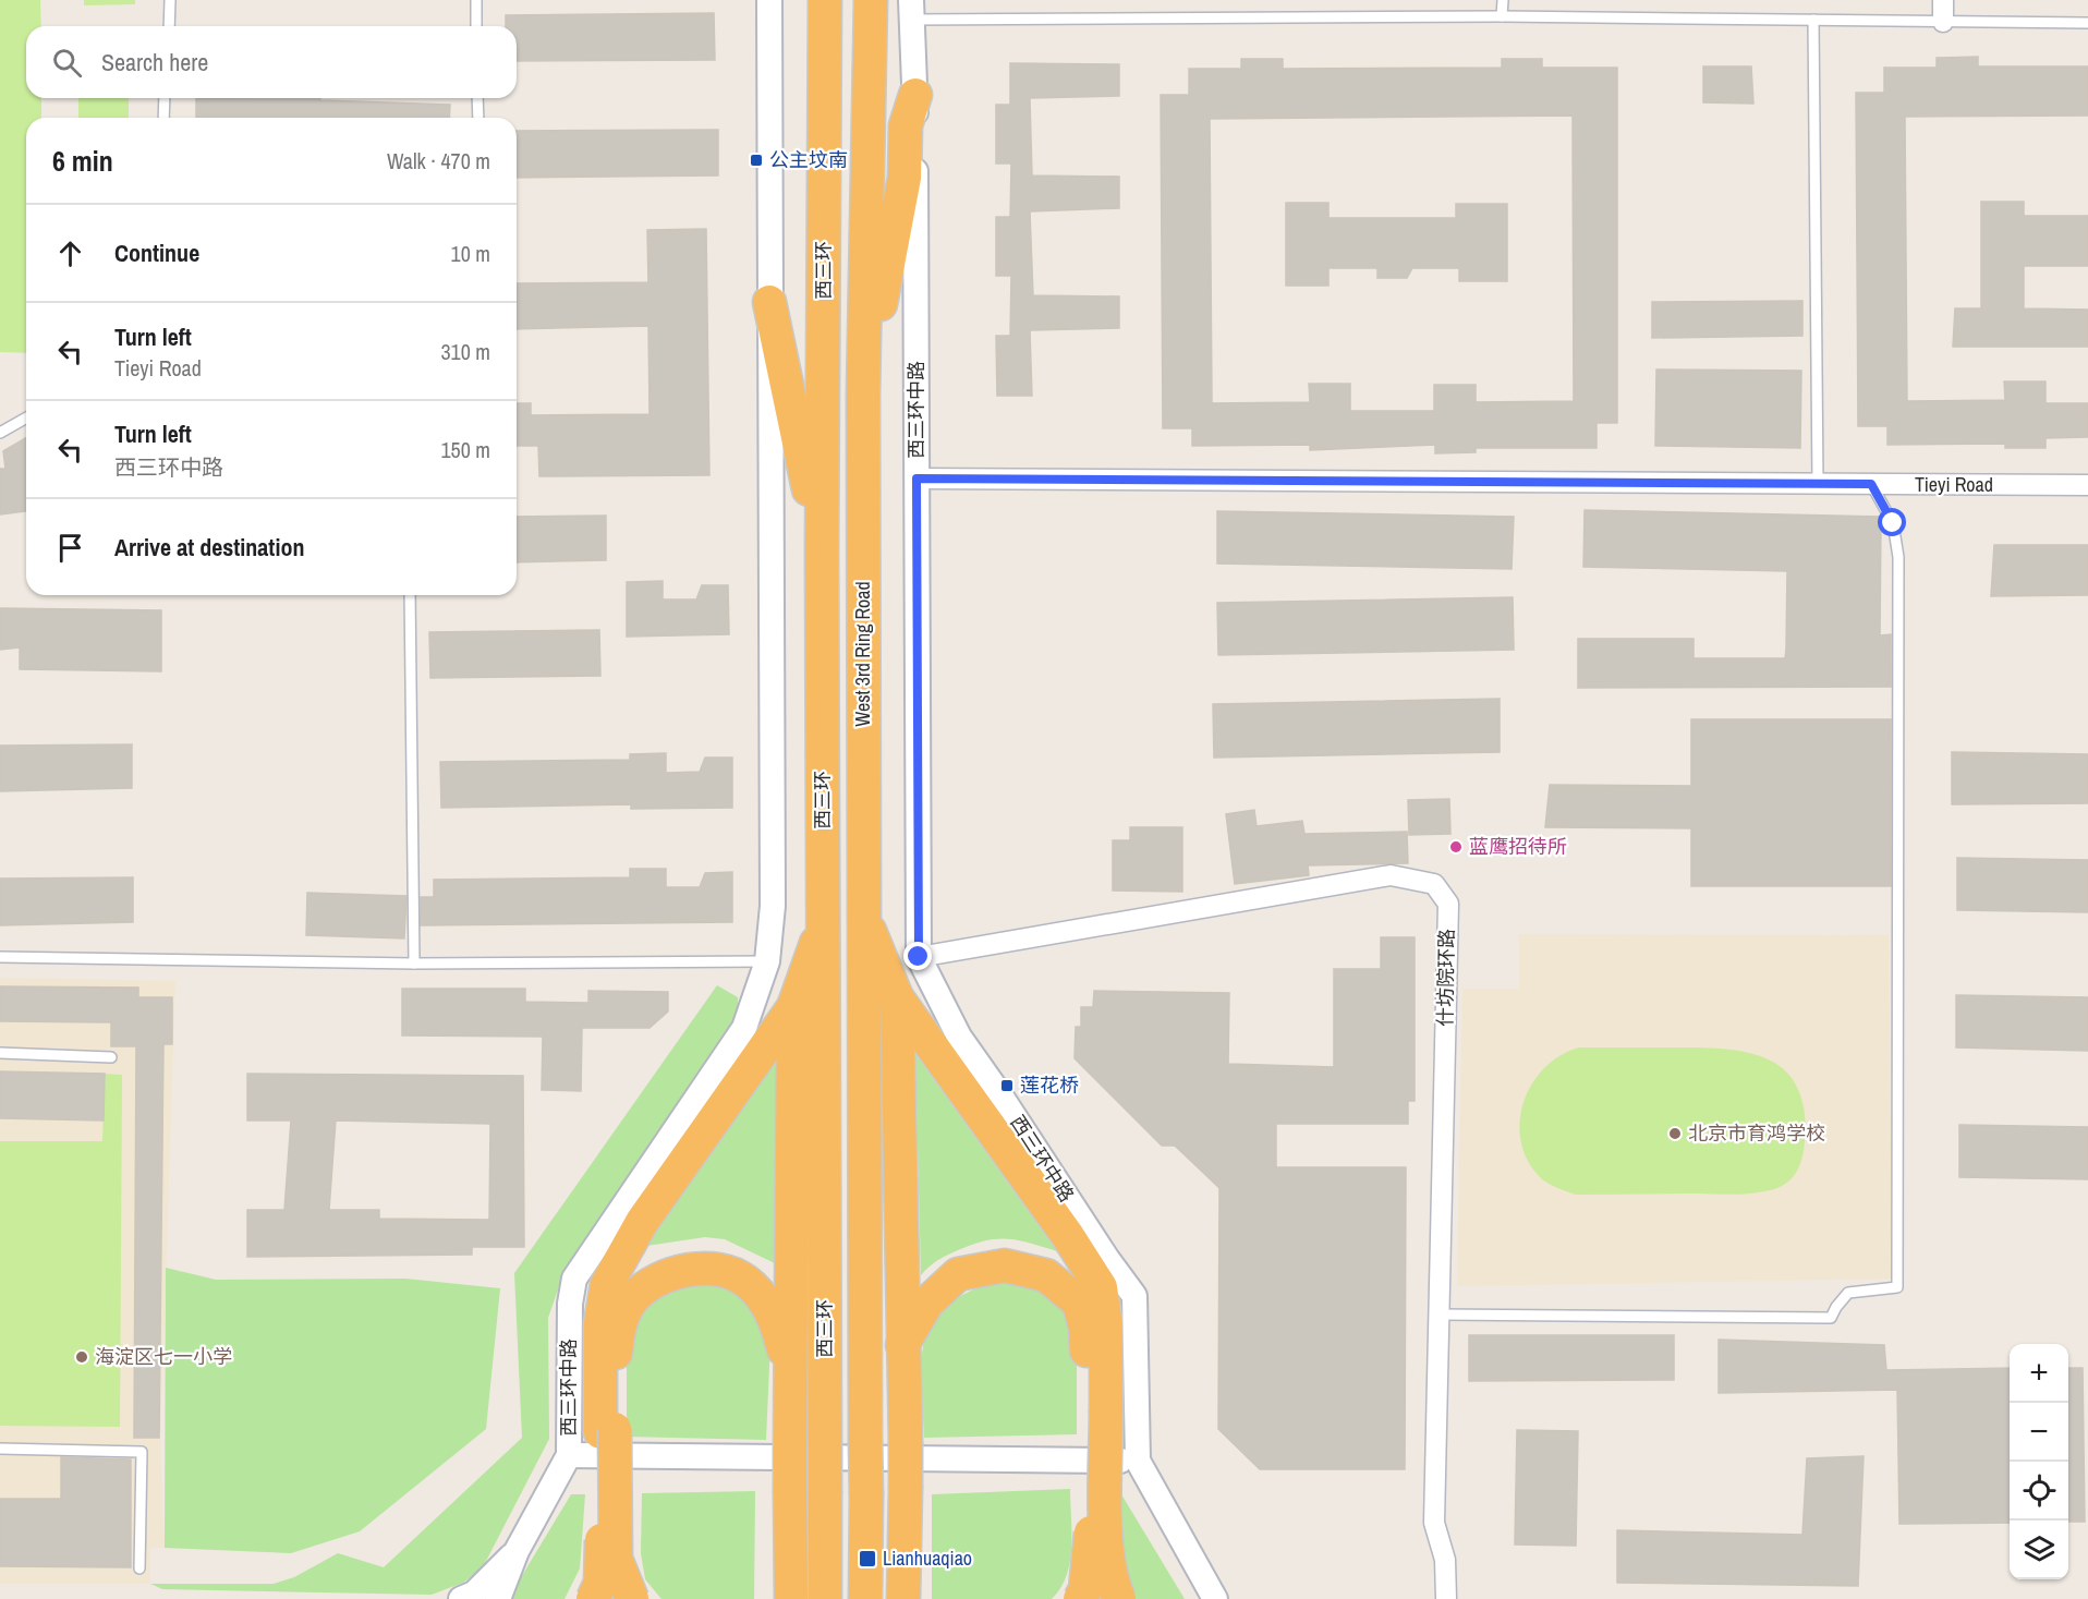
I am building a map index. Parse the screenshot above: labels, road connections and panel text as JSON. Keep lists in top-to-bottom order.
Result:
{
  "streets": {
    "highway": ["西三环", "West 3rd Ring Road"],
    "street": ["西三环中路", "Tieyi Road", "什坊院环路"]
  },
  "crossings": [
    ["西三环", "West 3rd Ring Road"],
    ["西三环中路", "Tieyi Road"],
    ["西三环中路", "什坊院环路"]
  ],
  "places": {
    "transit": ["公主坟南", "莲花桥", "Lianhuaqiao"],
    "other": ["蓝鹰招待所", "北京市育鸿学校", "海淀区七一小学"]
  },
  "page": {
    "search": "Search here",
    "heading": ["6 min", "Walk · 470 m"],
    "list": [
      ["Continue", "10 m"],
      ["Turn left", "Tieyi Road", "310 m"],
      ["Turn left", "西三环中路", "150 m"],
      "Arrive at destination"
    ],
    "map_buttons": ["+", "−"]
  }
}
